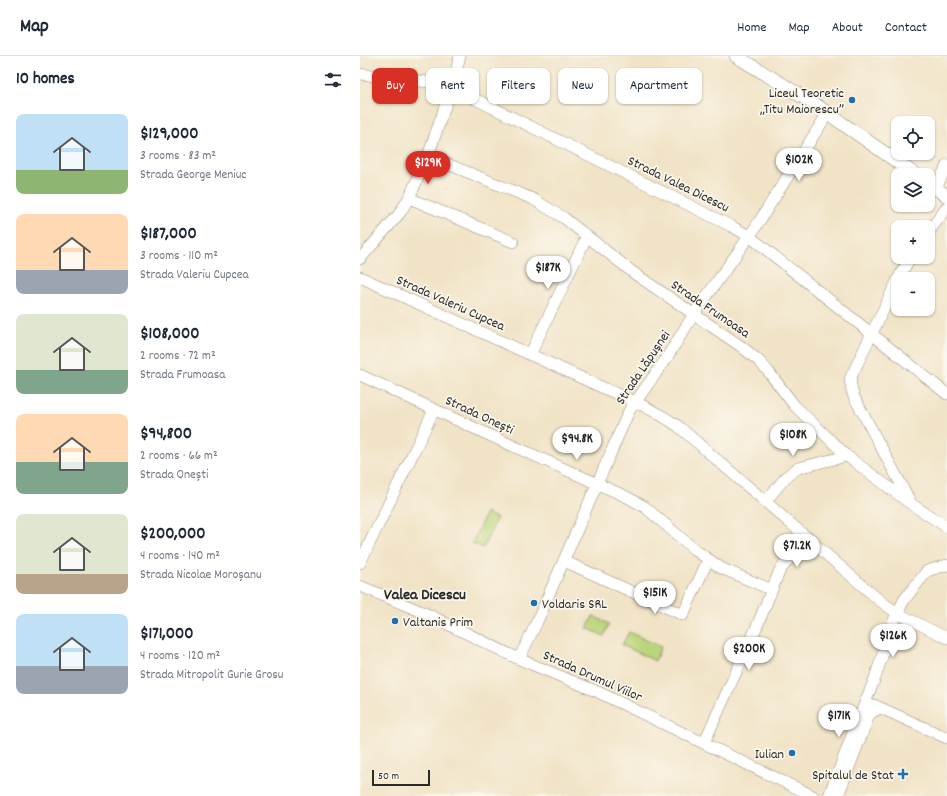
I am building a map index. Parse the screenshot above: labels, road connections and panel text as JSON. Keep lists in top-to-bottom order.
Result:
{
  "streets": {
    "street": [
      "Strada Valea Dicescu",
      "Strada Valeriu Cupcea",
      "Strada Frumoasa",
      "Strada Lăpușnei",
      "Strada Onești",
      "Strada Drumul Viilor"
    ]
  },
  "crossings": [
    ["Strada Valea Dicescu", "Strada Lăpușnei"],
    ["Strada Valeriu Cupcea", "Strada Lăpușnei"],
    ["Strada Frumoasa", "Strada Lăpușnei"],
    ["Strada Lăpușnei", "Strada Onești"],
    ["Strada Lăpușnei", "Strada Drumul Viilor"]
  ],
  "districts": ["Valea Dicescu"],
  "places": {
    "other": [
      "Liceul Teoretic „Titu Maiorescu”",
      "Voldaris SRL",
      "Valtanis Prim",
      "Iulian"
    ],
    "health": ["Spitalul de Stat"]
  },
  "scale_bar": "50 m",
  "page": {
    "header": "Map",
    "nav": [
      "Home",
      "Map",
      "About",
      "Contact"
    ],
    "heading": "10 homes",
    "chip": [
      "Buy",
      "Rent",
      "Filters",
      "New",
      "Apartment"
    ],
    "list": [
      {
        "name": "$129,000",
        "note": "3 rooms · 83 m² · Strada George Meniuc"
      },
      {
        "name": "$187,000",
        "note": "3 rooms · 110 m² · Strada Valeriu Cupcea"
      },
      {
        "name": "$108,000",
        "note": "2 rooms · 72 m² · Strada Frumoasa"
      },
      {
        "name": "$94,800",
        "note": "2 rooms · 66 m² · Strada Onești"
      },
      {
        "name": "$200,000",
        "note": "4 rooms · 140 m² · Strada Nicolae Moroșanu"
      },
      {
        "name": "$171,000",
        "note": "4 rooms · 120 m² · Strada Mitropolit Gurie Grosu"
      }
    ],
    "map_buttons": ["+", "−"],
    "price": [
      "$102K",
      "$129K",
      "$187K",
      "$108K",
      "$94.8K",
      "$71.2K",
      "$151K",
      "$126K",
      "$200K",
      "$171K"
    ],
    "scale": "50 m"
  }
}
